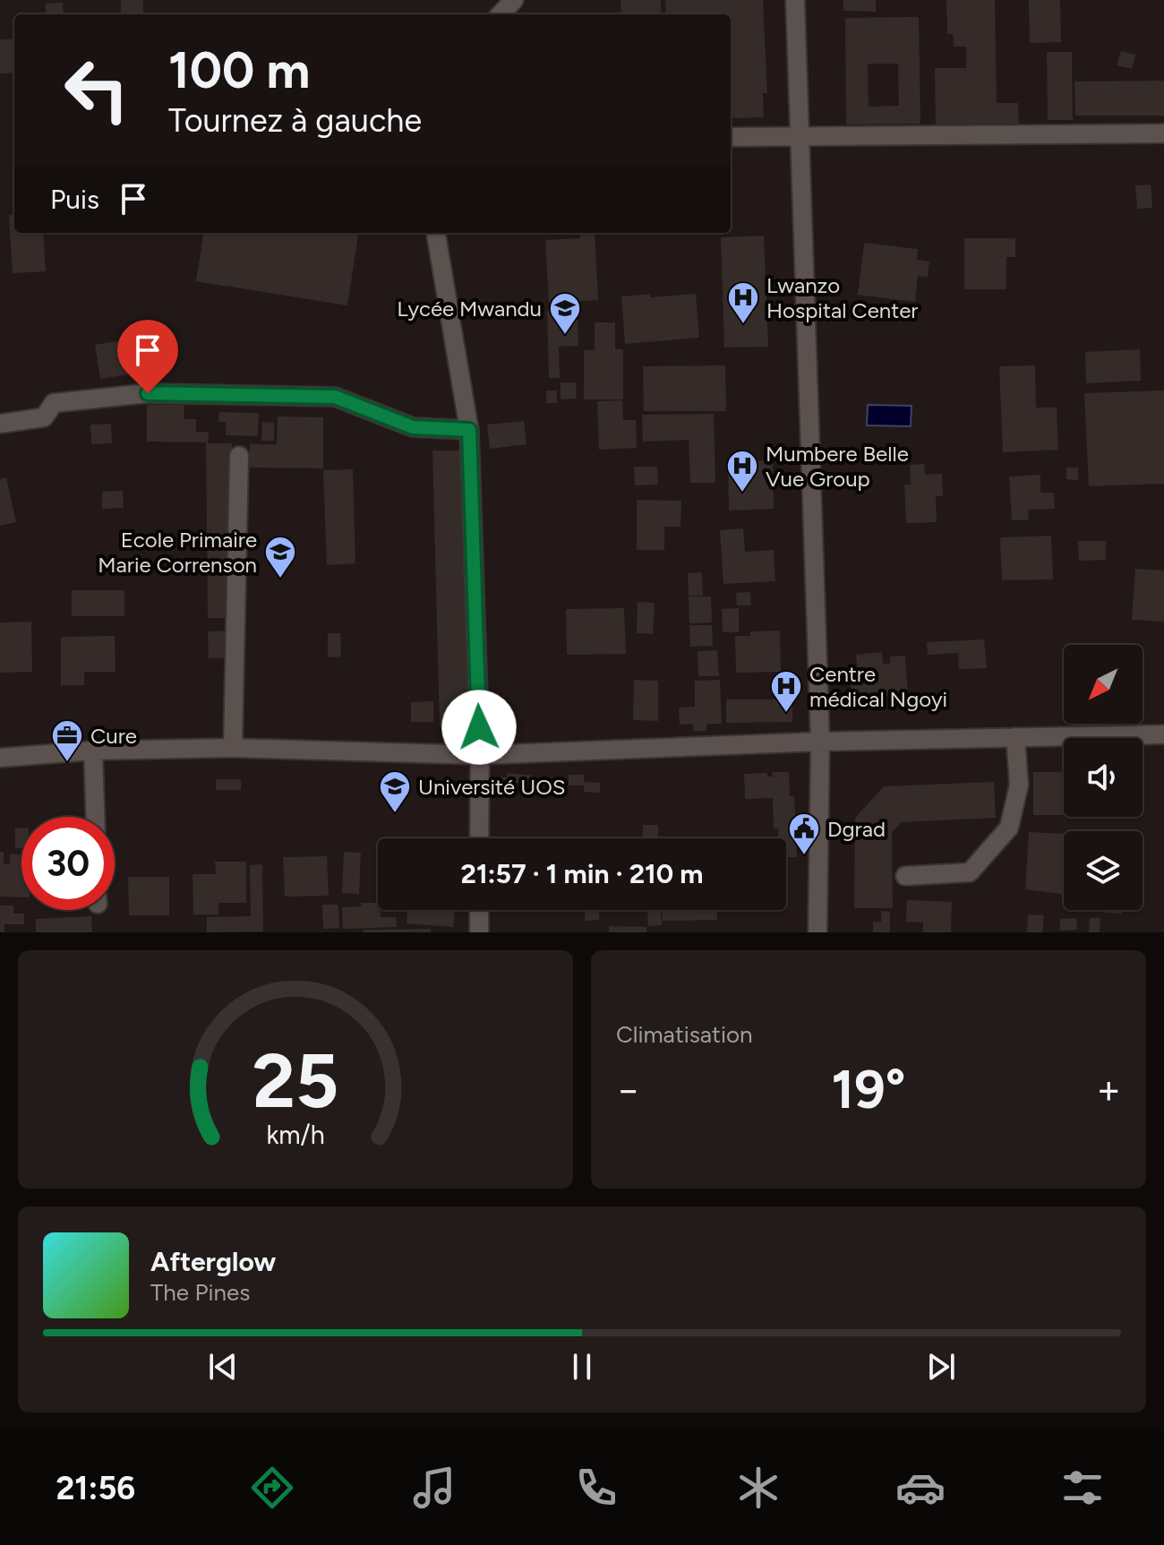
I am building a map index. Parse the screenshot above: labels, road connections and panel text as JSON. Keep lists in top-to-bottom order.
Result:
{
  "places": {
    "hospital": ["Lwanzo Hospital Center", "Mumbere Belle Vue Group", "Centre médical Ngoyi"],
    "school or university": ["Lycée Mwandu", "Ecole Primaire Marie Correnson", "Université UOS"],
    "office": ["Cure"],
    "public building": ["Dgrad"]
  },
  "north": "bottom left",
  "page": {
    "turn": ["100 m", "Tournez à gauche"],
    "then": "Puis",
    "limit": "30",
    "trip": "21:57 · 1 min · 210 m",
    "tile": "Climatisation",
    "heat": ["−", "19°", "+"],
    "song": ["Afterglow", "The Pines"],
    "tabs": "21:56",
    "gauge": ["25", "km/h"]
  }
}
